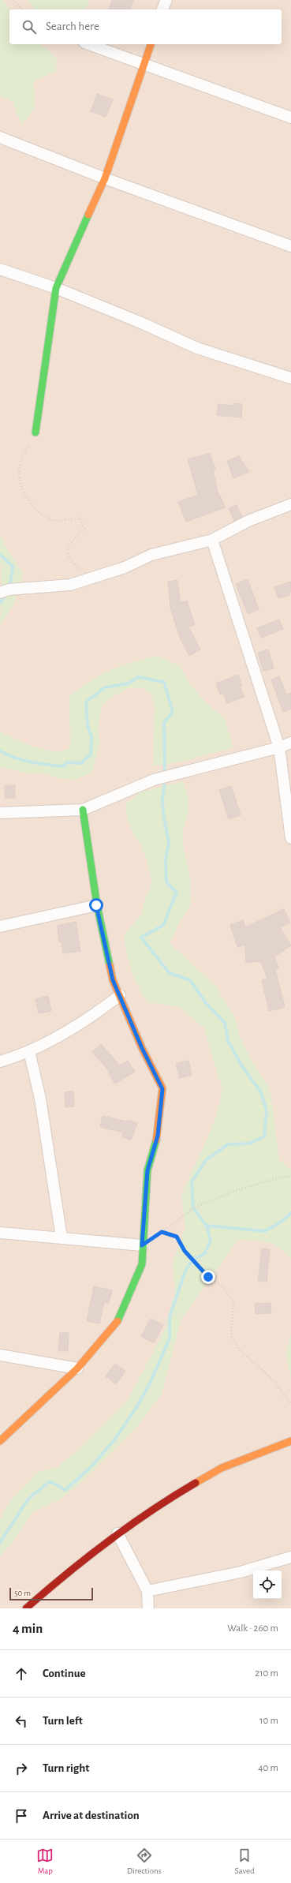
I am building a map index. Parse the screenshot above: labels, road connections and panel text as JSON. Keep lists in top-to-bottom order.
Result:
{
  "scale_bar": "50 m",
  "page": {
    "search": "Search here",
    "scale": "50 m",
    "heading": ["4 min", "Walk · 260 m"],
    "list": [
      ["Continue", "210 m"],
      ["Turn left", "10 m"],
      ["Turn right", "40 m"],
      "Arrive at destination"
    ],
    "nav": ["Map", "Directions", "Saved"]
  }
}
